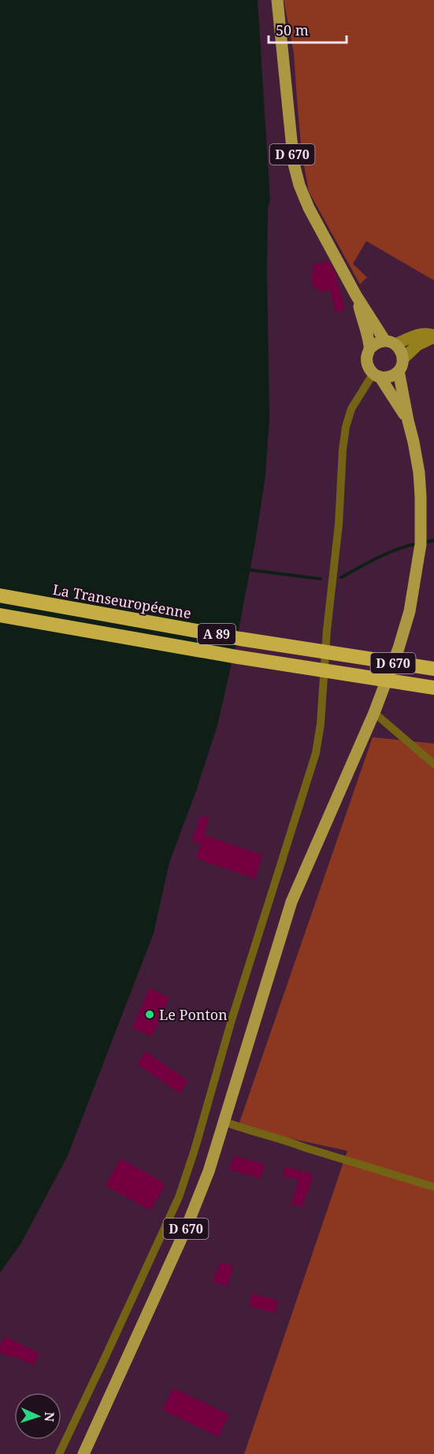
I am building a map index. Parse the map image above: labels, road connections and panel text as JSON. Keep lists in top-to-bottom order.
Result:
{
  "streets": {
    "highway": ["La Transeuropéenne", "A 89"],
    "main road": ["D 670"]
  },
  "places": ["Le Ponton"],
  "scale_bar": "50 m",
  "north": "right"
}
